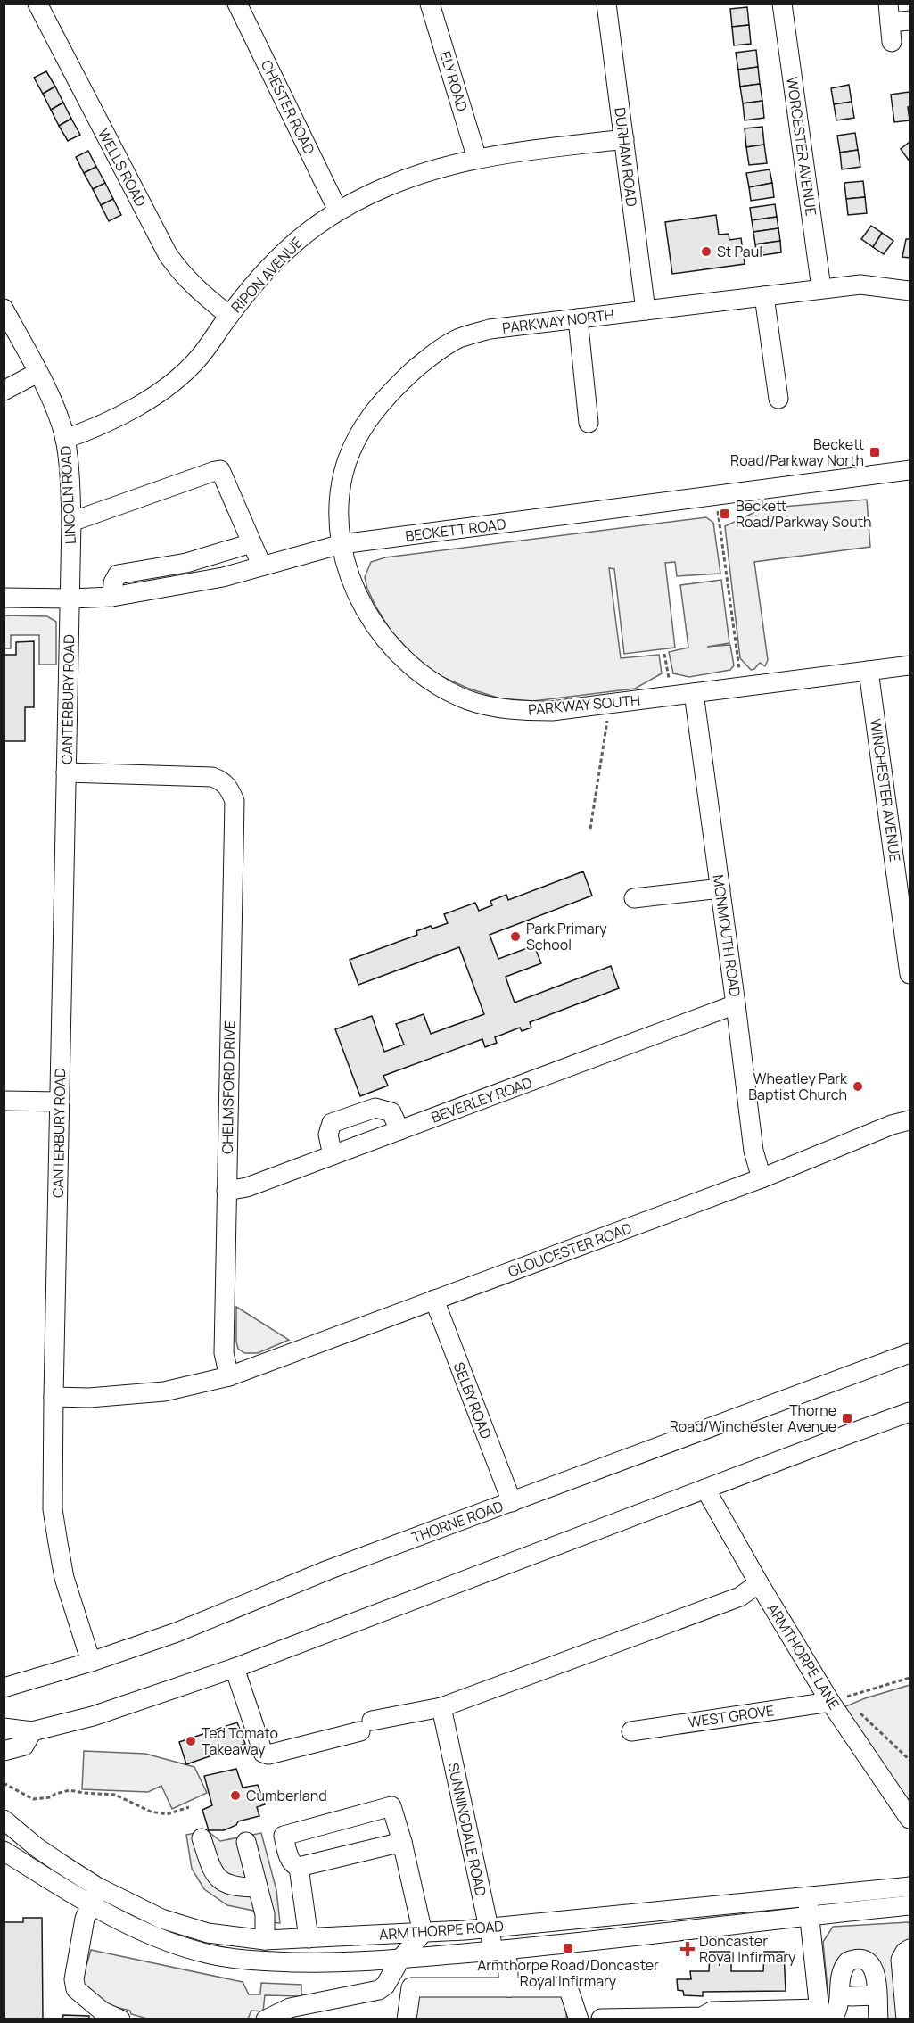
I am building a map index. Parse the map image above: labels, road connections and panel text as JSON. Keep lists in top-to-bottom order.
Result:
{
  "streets": {
    "street": [
      "ELY ROAD",
      "CHESTER ROAD",
      "WORCESTER AVENUE",
      "DURHAM ROAD",
      "WELLS ROAD",
      "RIPON AVENUE",
      "PARKWAY NORTH",
      "LINCOLN ROAD",
      "BECKETT ROAD",
      "CANTERBURY ROAD",
      "PARKWAY SOUTH",
      "WINCHESTER AVENUE",
      "MONMOUTH ROAD",
      "CHELMSFORD DRIVE",
      "BEVERLEY ROAD",
      "GLOUCESTER ROAD",
      "SELBY ROAD",
      "THORNE ROAD",
      "ARMTHORPE LANE",
      "WEST GROVE",
      "SUNNINGDALE ROAD",
      "ARMTHORPE ROAD"
    ]
  },
  "crossings": [
    ["ELY ROAD", "RIPON AVENUE"],
    ["CHESTER ROAD", "RIPON AVENUE"],
    ["WORCESTER AVENUE", "PARKWAY NORTH"],
    ["DURHAM ROAD", "RIPON AVENUE"],
    ["DURHAM ROAD", "PARKWAY NORTH"],
    ["WELLS ROAD", "RIPON AVENUE"],
    ["RIPON AVENUE", "LINCOLN ROAD"],
    ["PARKWAY NORTH", "BECKETT ROAD"],
    ["PARKWAY NORTH", "PARKWAY SOUTH"],
    ["LINCOLN ROAD", "BECKETT ROAD"],
    ["LINCOLN ROAD", "CANTERBURY ROAD"],
    ["BECKETT ROAD", "CANTERBURY ROAD"],
    ["BECKETT ROAD", "PARKWAY SOUTH"],
    ["CANTERBURY ROAD", "CHELMSFORD DRIVE"],
    ["CANTERBURY ROAD", "THORNE ROAD"],
    ["PARKWAY SOUTH", "WINCHESTER AVENUE"],
    ["PARKWAY SOUTH", "MONMOUTH ROAD"],
    ["MONMOUTH ROAD", "BEVERLEY ROAD"],
    ["MONMOUTH ROAD", "GLOUCESTER ROAD"],
    ["CHELMSFORD DRIVE", "BEVERLEY ROAD"],
    ["CHELMSFORD DRIVE", "GLOUCESTER ROAD"],
    ["GLOUCESTER ROAD", "SELBY ROAD"],
    ["SELBY ROAD", "THORNE ROAD"],
    ["ARMTHORPE LANE", "WEST GROVE"],
    ["SUNNINGDALE ROAD", "ARMTHORPE ROAD"]
  ],
  "places": {
    "other": [
      "St Paul",
      "Park Primary School",
      "Wheatley Park Baptist Church",
      "Ted Tomato Takeaway",
      "Cumberland"
    ],
    "transit": [
      "Beckett Road/Parkway North",
      "Beckett Road/Parkway South",
      "Thorne Road/Winchester Avenue",
      "Armthorpe Road/Doncaster Royal Infirmary"
    ],
    "health": ["Doncaster Royal Infirmary"]
  }
}
